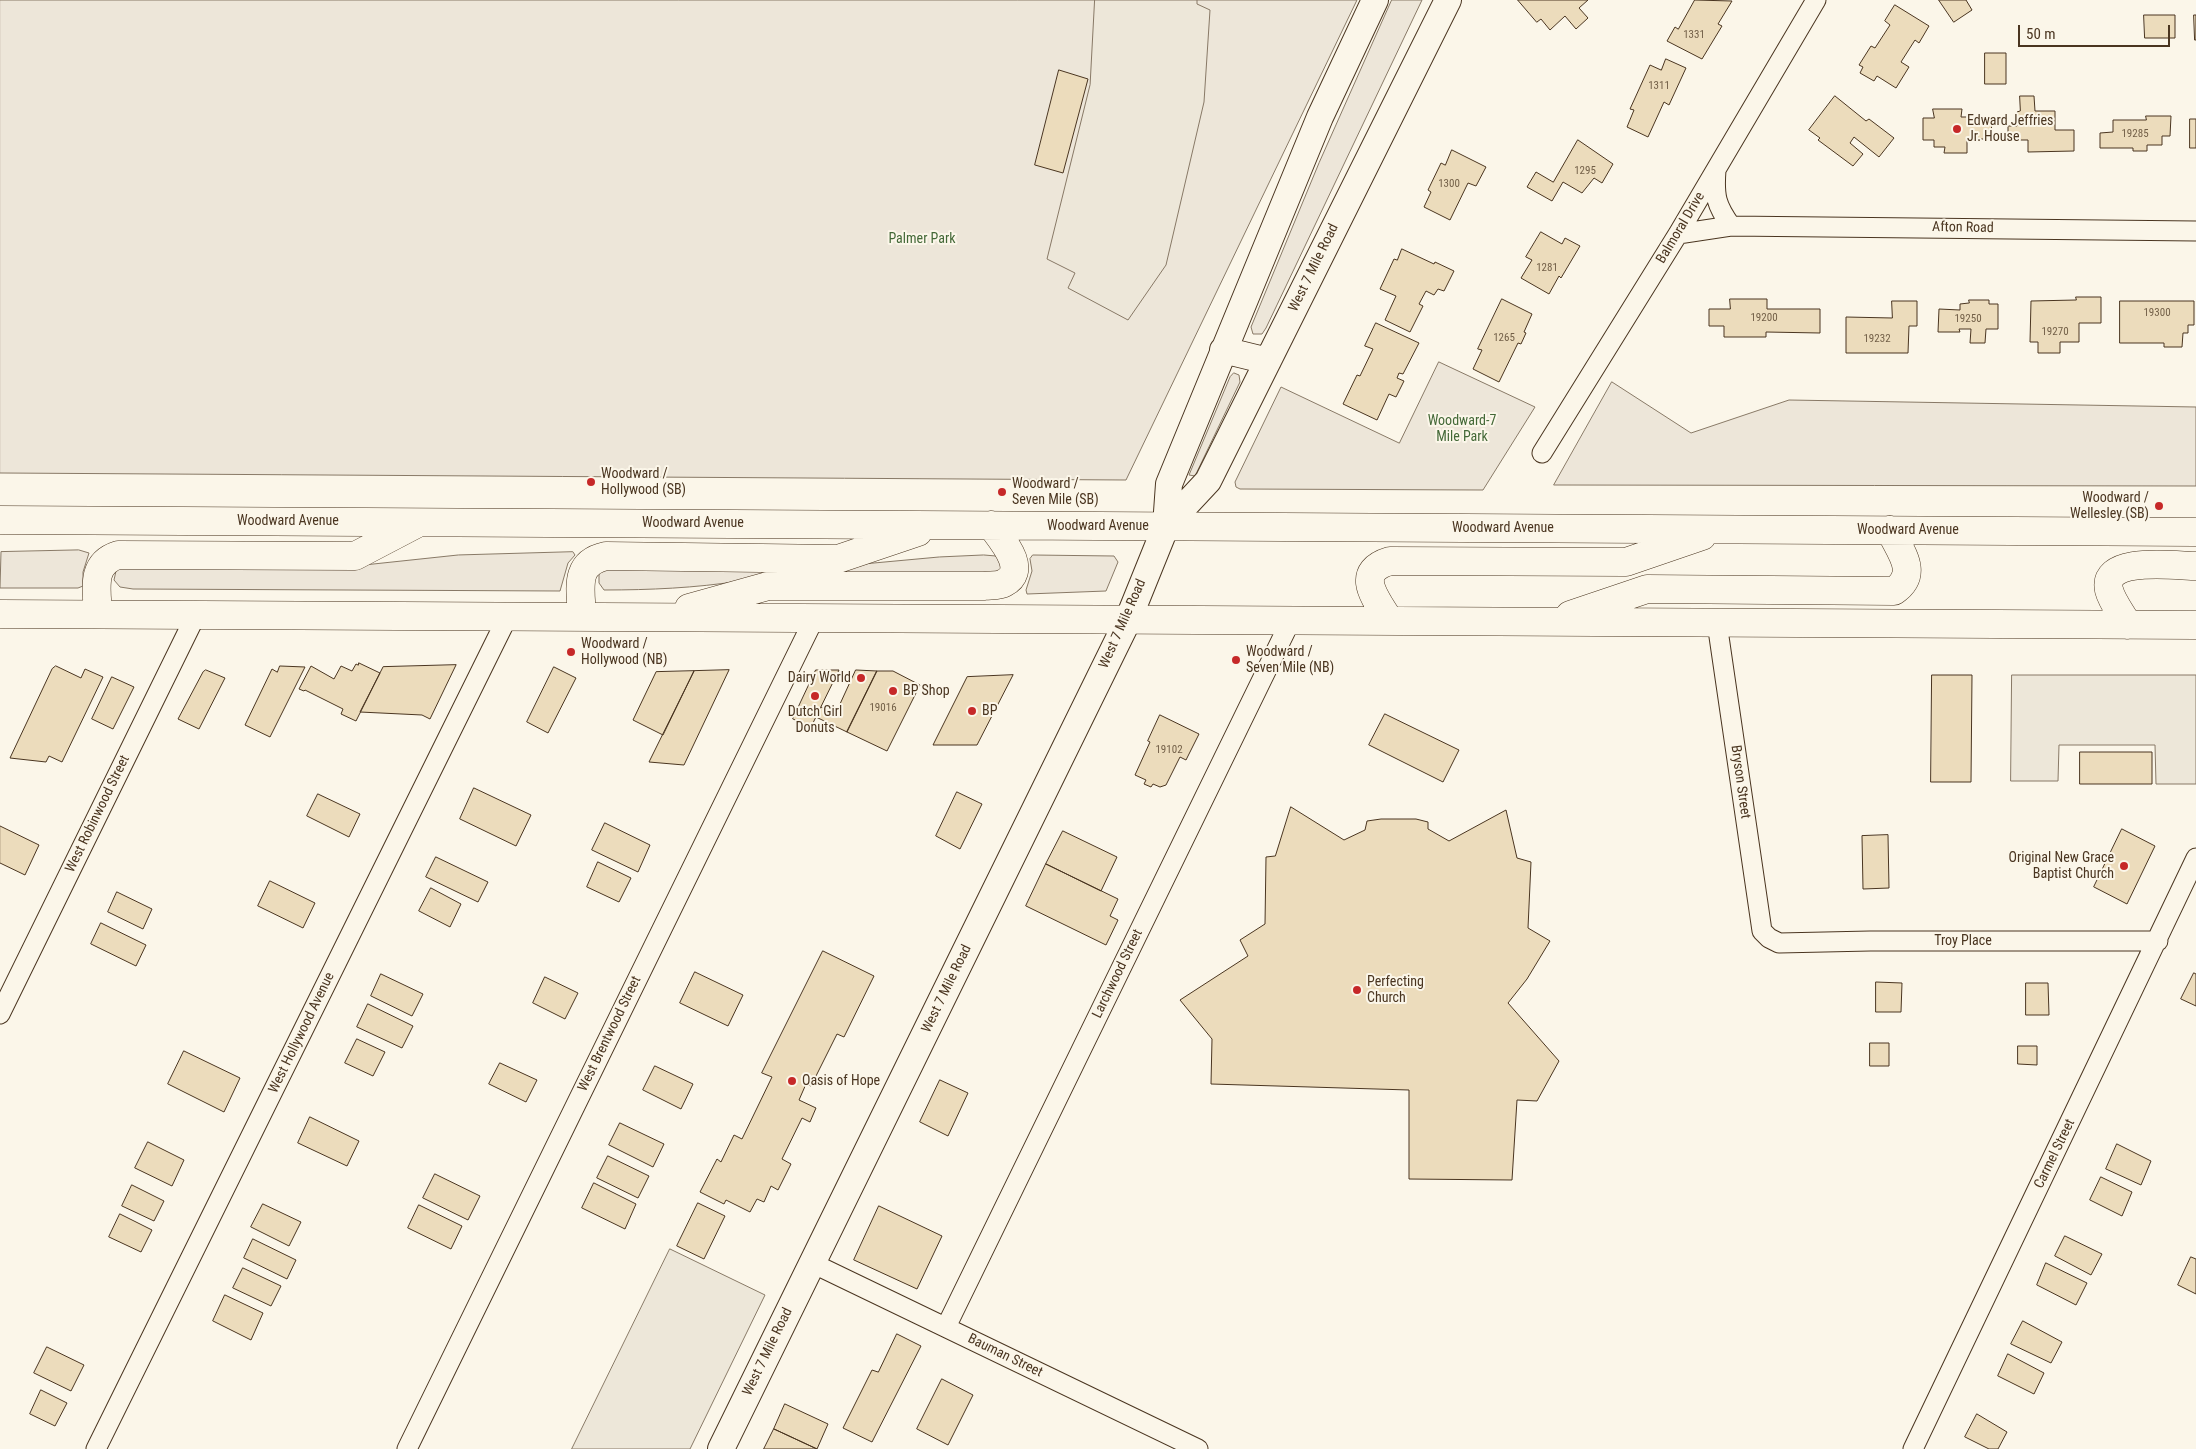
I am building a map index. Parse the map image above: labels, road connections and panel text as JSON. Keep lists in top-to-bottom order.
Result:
{
  "streets": {
    "main road": ["West 7 Mile Road", "Woodward Avenue"],
    "street": [
      "Balmoral Drive",
      "Afton Road",
      "Bryson Street",
      "West Robinwood Street",
      "Troy Place",
      "Larchwood Street",
      "West Hollywood Avenue",
      "West Brentwood Street",
      "Carmel Street",
      "Bauman Street"
    ]
  },
  "crossings": [
    ["Balmoral Drive", "Afton Road"],
    ["West 7 Mile Road", "Woodward Avenue"],
    ["West 7 Mile Road", "Bauman Street"],
    ["Bryson Street", "Troy Place"],
    ["Troy Place", "Carmel Street"],
    ["Larchwood Street", "Bauman Street"]
  ],
  "parks": ["Palmer Park", "Woodward-7 Mile Park"],
  "places": [
    "Edward Jeffries Jr. House",
    "Woodward / Hollywood (SB)",
    "Woodward / Seven Mile (SB)",
    "Woodward / Wellesley (SB)",
    "Woodward / Hollywood (NB)",
    "Woodward / Seven Mile (NB)",
    "Dairy World",
    "BP Shop",
    "Dutch Girl Donuts",
    "BP",
    "Original New Grace Baptist Church",
    "Perfecting Church",
    "Oasis of Hope"
  ],
  "house_numbers": [
    "1331",
    "1311",
    "19285",
    "1295",
    "1300",
    "1281",
    "19300",
    "19200",
    "19250",
    "19270",
    "1265",
    "19232",
    "19016",
    "19102"
  ],
  "scale_bar": "50 m"
}
